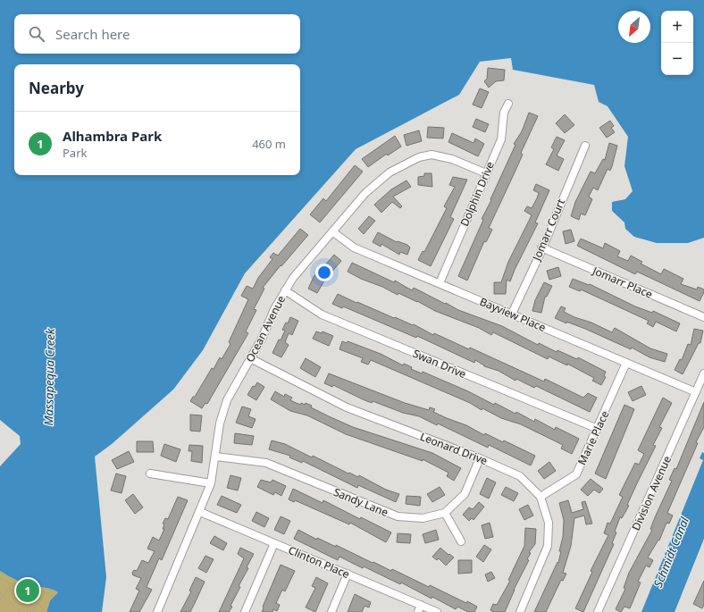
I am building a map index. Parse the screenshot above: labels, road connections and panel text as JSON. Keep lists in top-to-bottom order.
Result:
{
  "streets": {
    "street": [
      "Dolphin Drive",
      "Jomarr Court",
      "Jomarr Place",
      "Bayview Place",
      "Ocean Avenue",
      "Swan Drive",
      "Marie Place",
      "Leonard Drive",
      "Division Avenue",
      "Sandy Lane",
      "Clinton Place"
    ]
  },
  "crossings": [
    ["Dolphin Drive", "Bayview Place"],
    ["Dolphin Drive", "Ocean Avenue"],
    ["Jomarr Court", "Jomarr Place"],
    ["Jomarr Court", "Bayview Place"],
    ["Bayview Place", "Ocean Avenue"],
    ["Bayview Place", "Marie Place"],
    ["Bayview Place", "Division Avenue"],
    ["Ocean Avenue", "Swan Drive"],
    ["Ocean Avenue", "Leonard Drive"],
    ["Ocean Avenue", "Sandy Lane"],
    ["Ocean Avenue", "Clinton Place"],
    ["Swan Drive", "Marie Place"],
    ["Marie Place", "Leonard Drive"]
  ],
  "water": ["Massapequa Creek", "Schmidt Canal"],
  "north": "bottom left",
  "page": {
    "map_buttons": ["+", "−"],
    "search": "Search here",
    "heading": "Nearby",
    "list": [
      {
        "mark": "1",
        "name": "Alhambra Park",
        "note": "Park",
        "value": "460 m"
      }
    ],
    "pins": "1"
  }
}
